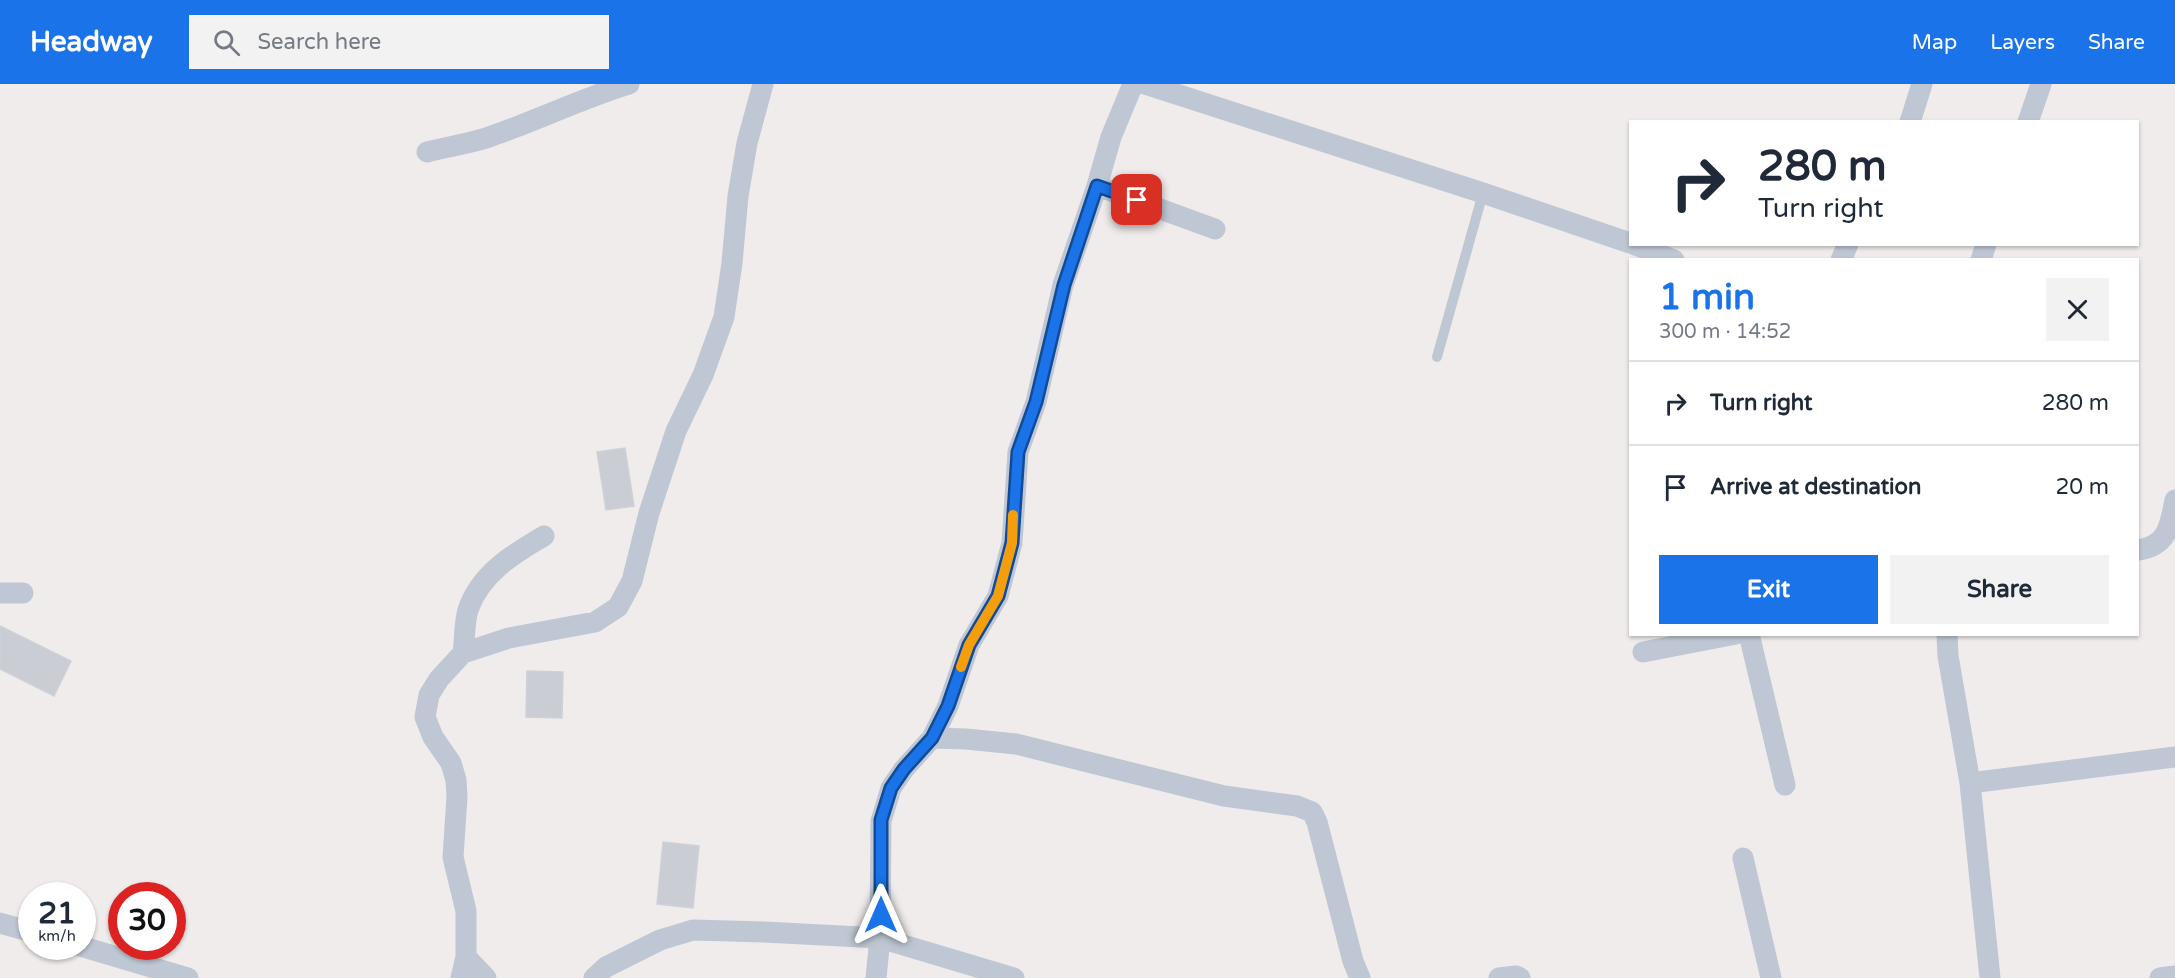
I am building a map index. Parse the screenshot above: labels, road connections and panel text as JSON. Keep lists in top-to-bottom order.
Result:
{
  "page": {
    "header": "Headway",
    "search": "Search here",
    "nav": ["Map", "Layers", "Share"],
    "turn": ["280 m", "Turn right"],
    "heading": ["1 min", "300 m · 14:52"],
    "list": [
      {
        "name": "Turn right",
        "value": "280 m"
      },
      {
        "name": "Arrive at destination",
        "value": "20 m"
      }
    ],
    "buttons": ["Exit", "Share"],
    "speed": "21 km/h",
    "limit": "30"
  }
}
